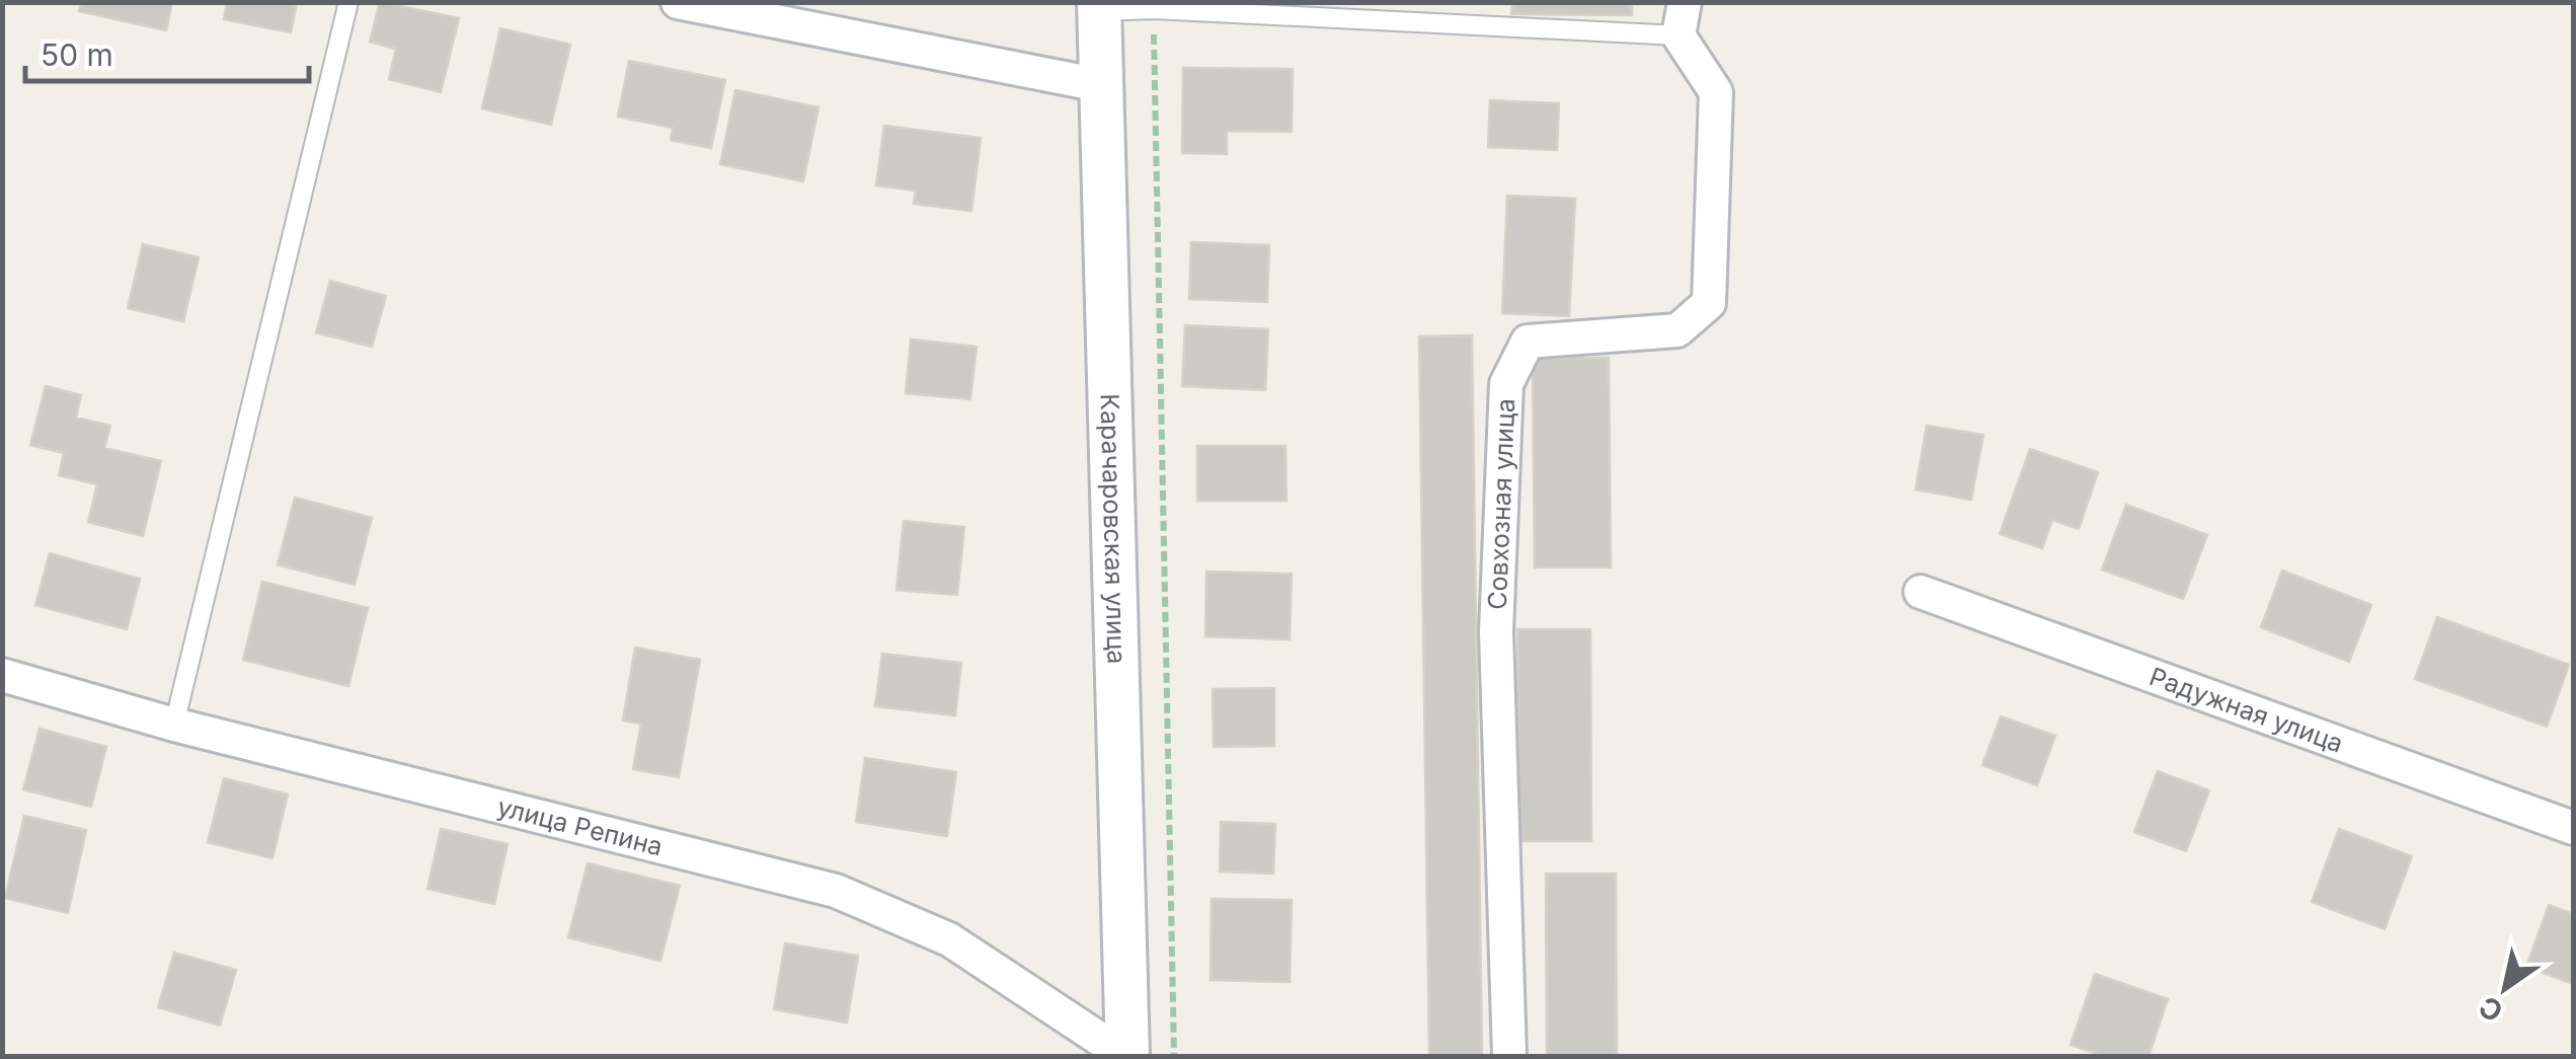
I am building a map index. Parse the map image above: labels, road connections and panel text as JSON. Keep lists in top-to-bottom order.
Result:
{
  "streets": {
    "street": [
      "Совхозная улица",
      "Карачаровская улица",
      "Радужная улица",
      "улица Репина"
    ]
  },
  "crossings": [
    ["Карачаровская улица", "улица Репина"]
  ],
  "scale_bar": "50 m",
  "north": "bottom left"
}
